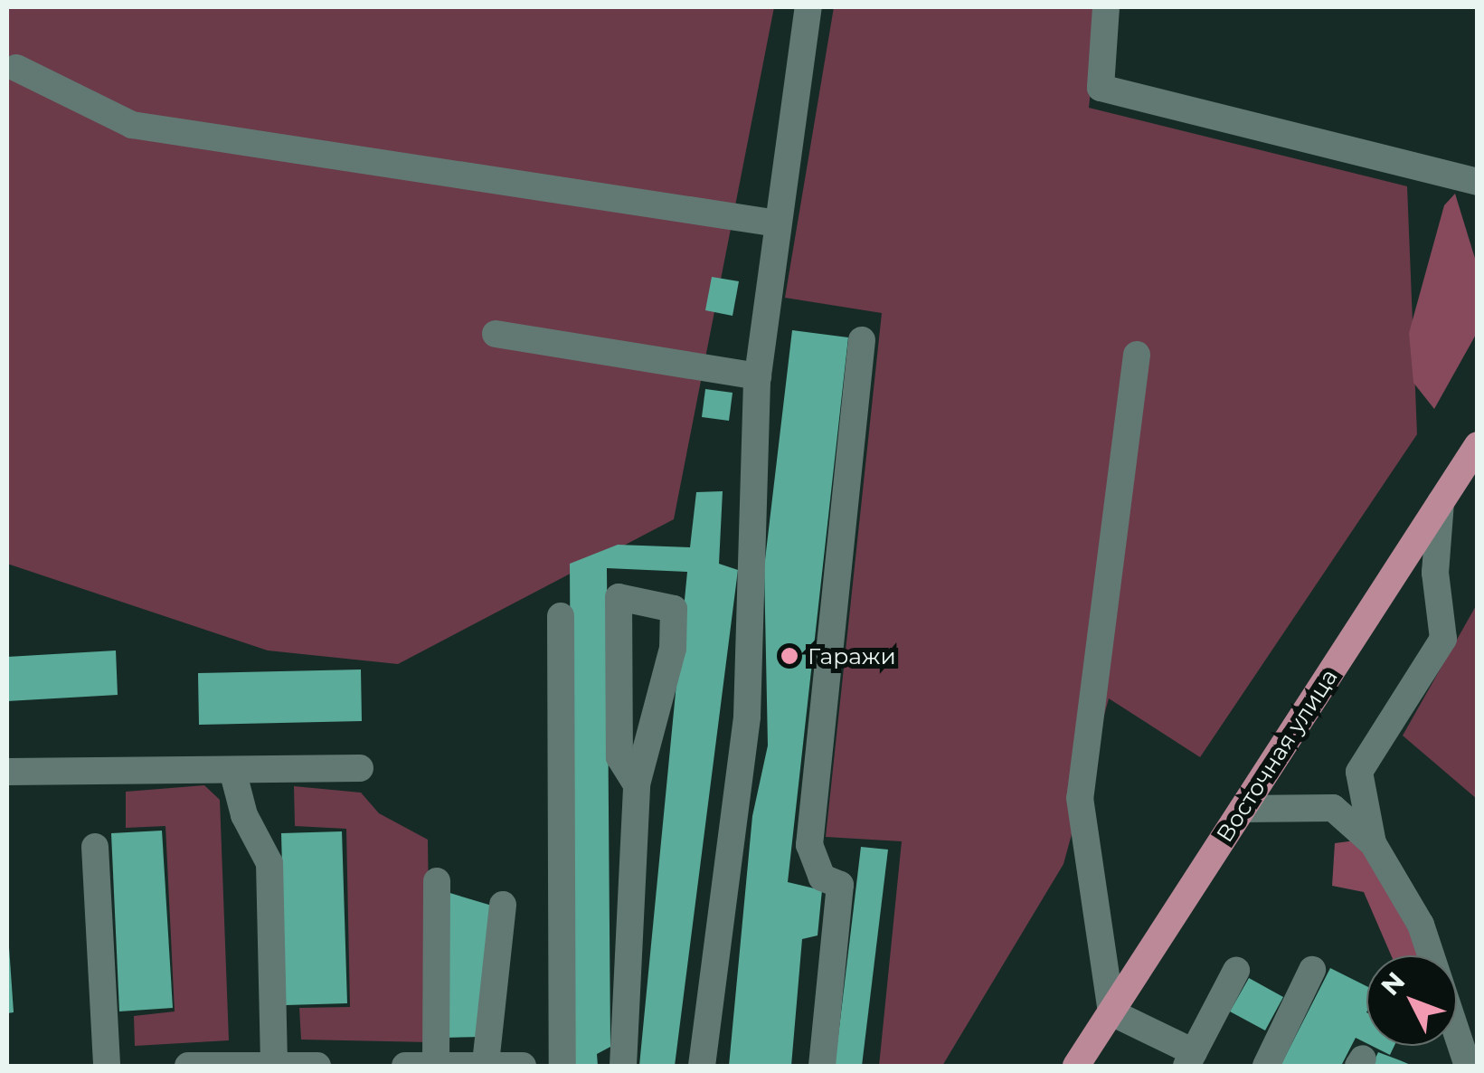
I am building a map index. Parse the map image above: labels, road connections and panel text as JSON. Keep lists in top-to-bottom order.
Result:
{
  "streets": {
    "main road": ["Восточная улица"]
  },
  "places": ["Гаражи"],
  "north": "top left"
}
